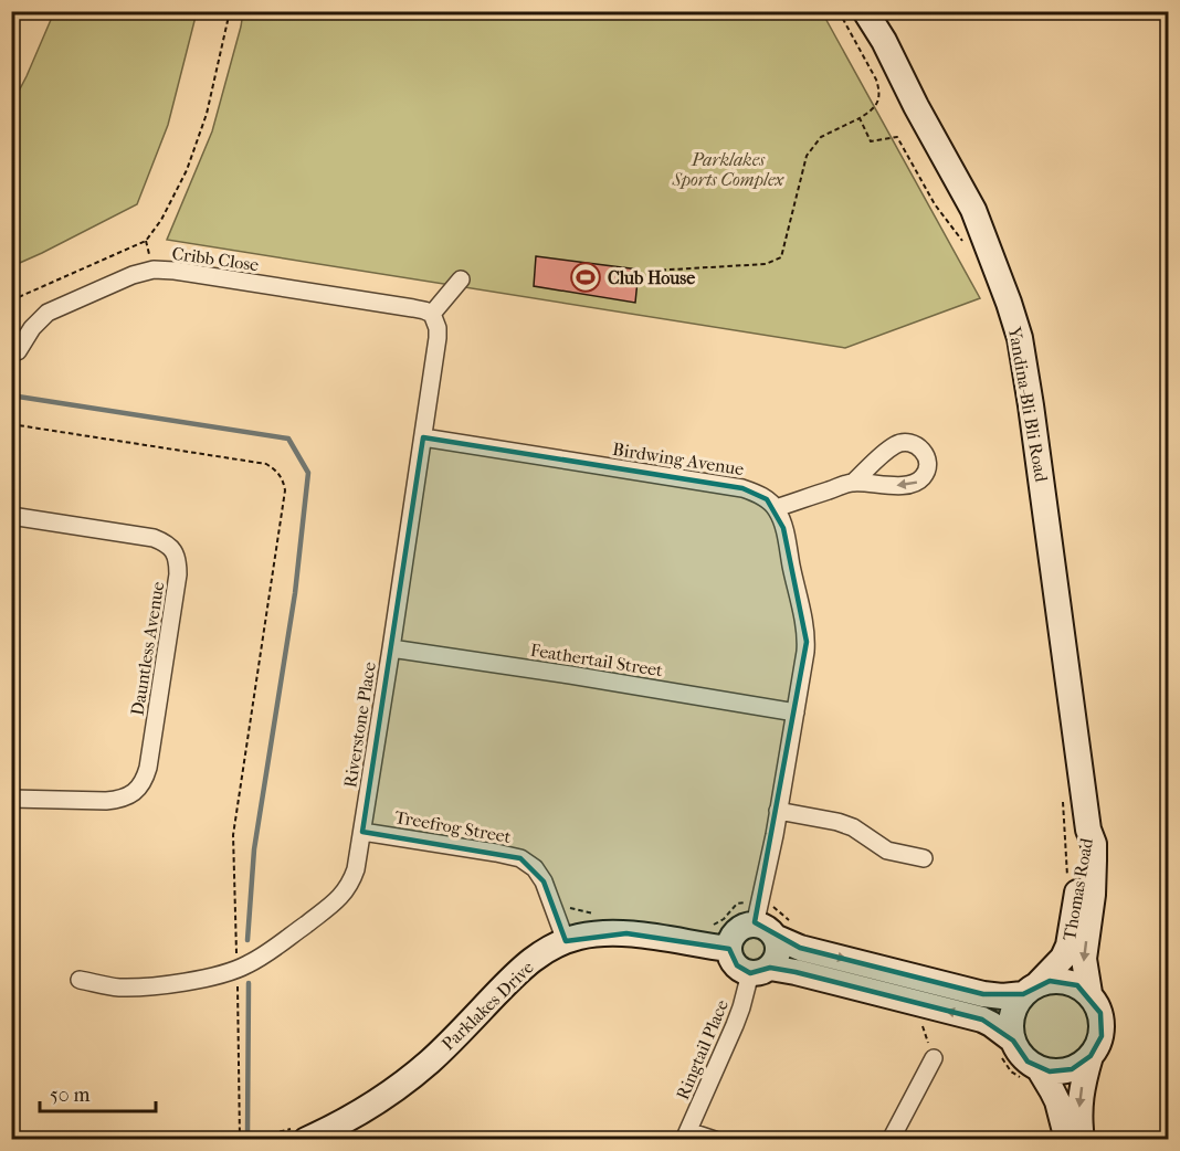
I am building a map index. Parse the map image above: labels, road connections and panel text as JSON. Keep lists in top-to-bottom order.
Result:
{
  "streets": {
    "main road": ["Yandina-Bli Bli Road", "Thomas Road", "Parklakes Drive"],
    "street": [
      "Cribb Close",
      "Birdwing Avenue",
      "Dauntless Avenue",
      "Feathertail Street",
      "Riverstone Place",
      "Treefrog Street",
      "Ringtail Place"
    ]
  },
  "crossings": [
    ["Cribb Close", "Riverstone Place"],
    ["Yandina-Bli Bli Road", "Thomas Road"],
    ["Birdwing Avenue", "Riverstone Place"],
    ["Feathertail Street", "Riverstone Place"],
    ["Riverstone Place", "Treefrog Street"],
    ["Treefrog Street", "Parklakes Drive"],
    ["Parklakes Drive", "Ringtail Place"]
  ],
  "one_way": ["Thomas Road"],
  "parks": ["Parklakes Sports Complex"],
  "places": {
    "sports": ["Club House"]
  },
  "scale_bar": "50 m"
}
